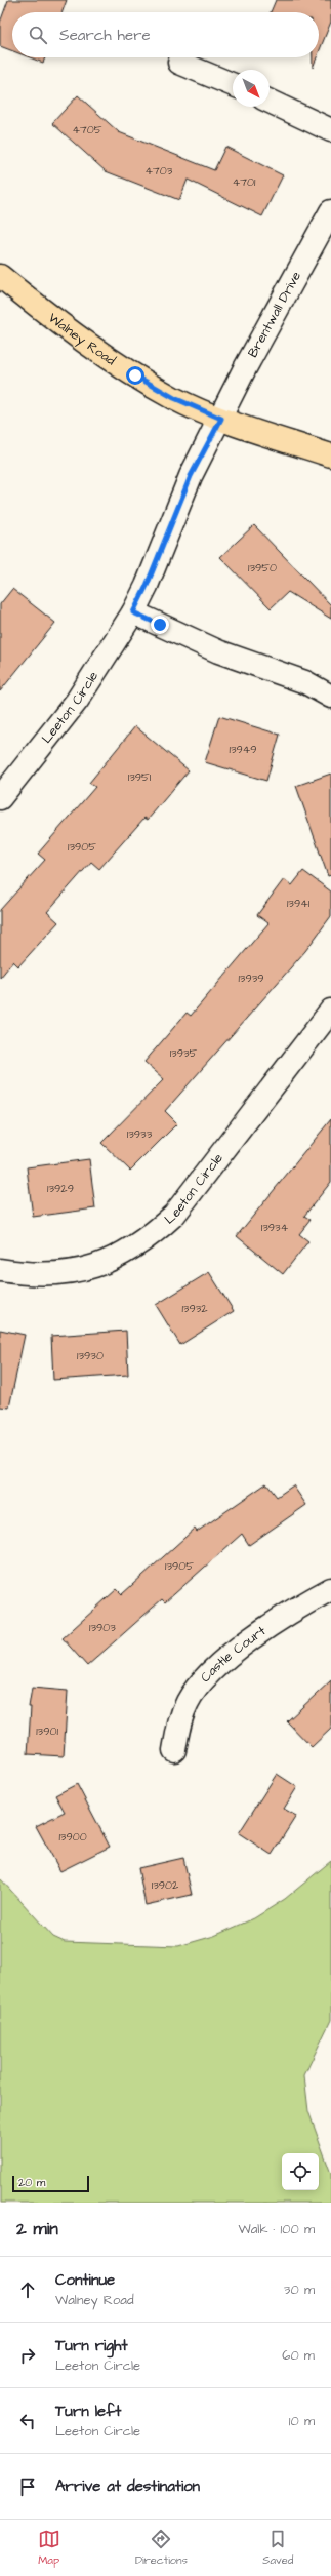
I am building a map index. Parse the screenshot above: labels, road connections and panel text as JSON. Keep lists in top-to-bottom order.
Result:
{
  "streets": {
    "main road": ["Walney Road"],
    "street": ["Brentwall Drive", "Leeton Circle", "Castle Court"]
  },
  "crossings": [
    ["Brentwall Drive", "Walney Road"],
    ["Brentwall Drive", "Leeton Circle"],
    ["Walney Road", "Leeton Circle"]
  ],
  "house_numbers": [
    "4705",
    "4703",
    "4701",
    "13950",
    "13949",
    "13951",
    "13905",
    "13941",
    "13939",
    "13935",
    "13933",
    "13929",
    "13934",
    "13932",
    "13930",
    "13905",
    "13903",
    "13901",
    "13900",
    "13902"
  ],
  "scale_bar": "20 m",
  "north": "bottom right",
  "page": {
    "search": "Search here",
    "scale": "20 m",
    "heading": ["2 min", "Walk · 100 m"],
    "list": [
      ["Continue", "Walney Road", "30 m"],
      ["Turn right", "Leeton Circle", "60 m"],
      ["Turn left", "Leeton Circle", "10 m"],
      "Arrive at destination"
    ],
    "nav": ["Map", "Directions", "Saved"]
  }
}
